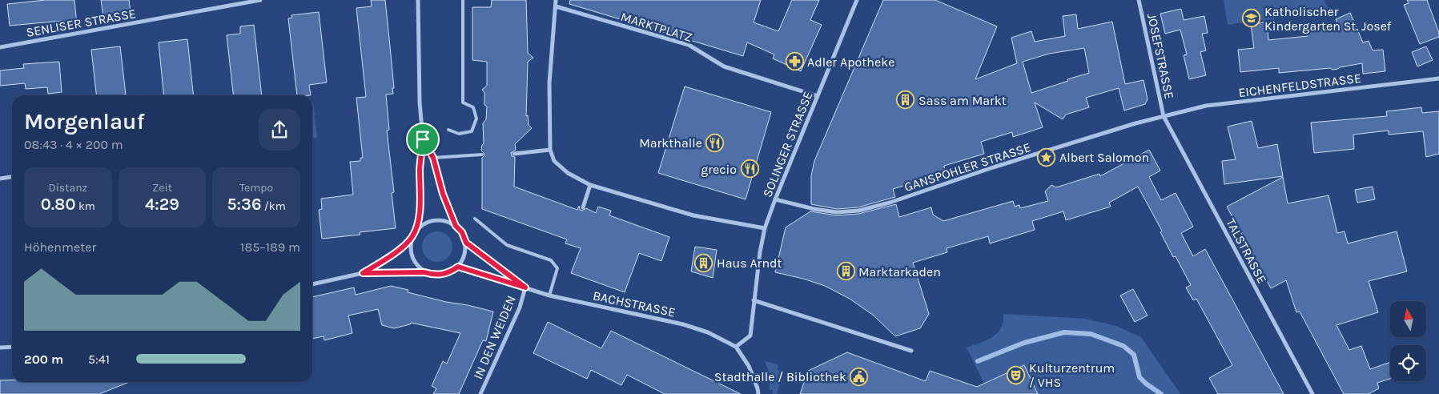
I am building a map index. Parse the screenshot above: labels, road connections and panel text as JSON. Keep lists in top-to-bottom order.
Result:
{
  "streets": {
    "street": [
      "SENLISER STRASSE",
      "MARKTPLATZ",
      "JOSEFSTRASSE",
      "EICHENFELDSTRASSE",
      "SOLINGER STRASSE",
      "GANSPOHLER STRASSE",
      "TALSTRASSE",
      "BACHSTRASSE",
      "IN DEN WEIDEN"
    ]
  },
  "crossings": [
    ["MARKTPLATZ", "SOLINGER STRASSE"],
    ["JOSEFSTRASSE", "EICHENFELDSTRASSE"],
    ["JOSEFSTRASSE", "GANSPOHLER STRASSE"],
    ["JOSEFSTRASSE", "TALSTRASSE"],
    ["EICHENFELDSTRASSE", "GANSPOHLER STRASSE"],
    ["EICHENFELDSTRASSE", "TALSTRASSE"],
    ["SOLINGER STRASSE", "GANSPOHLER STRASSE"],
    ["SOLINGER STRASSE", "BACHSTRASSE"],
    ["GANSPOHLER STRASSE", "TALSTRASSE"],
    ["BACHSTRASSE", "IN DEN WEIDEN"]
  ],
  "places": {
    "school or university": ["Katholischer Kindergarten St. Josef"],
    "pharmacy": ["Adler Apotheke"],
    "building": ["Sass am Markt", "Haus Arndt", "Marktarkaden"],
    "restaurant": ["Markthalle", "grecio"],
    "place": ["Albert Salomon"],
    "theatre": ["Kulturzentrum / VHS"],
    "public building": ["Stadthalle / Bibliothek"]
  },
  "north": "top",
  "page": {
    "heading": ["Morgenlauf", "08:43 · 4 × 200 m"],
    "stats": [
      ["Distanz", "0.80 km"],
      ["Zeit", "4:29"],
      ["Tempo", "5:36 /km"]
    ],
    "chart": ["Höhenmeter", "185–189 m"],
    "list": [
      {
        "name": "200 m",
        "note": "5:41"
      }
    ]
  }
}
